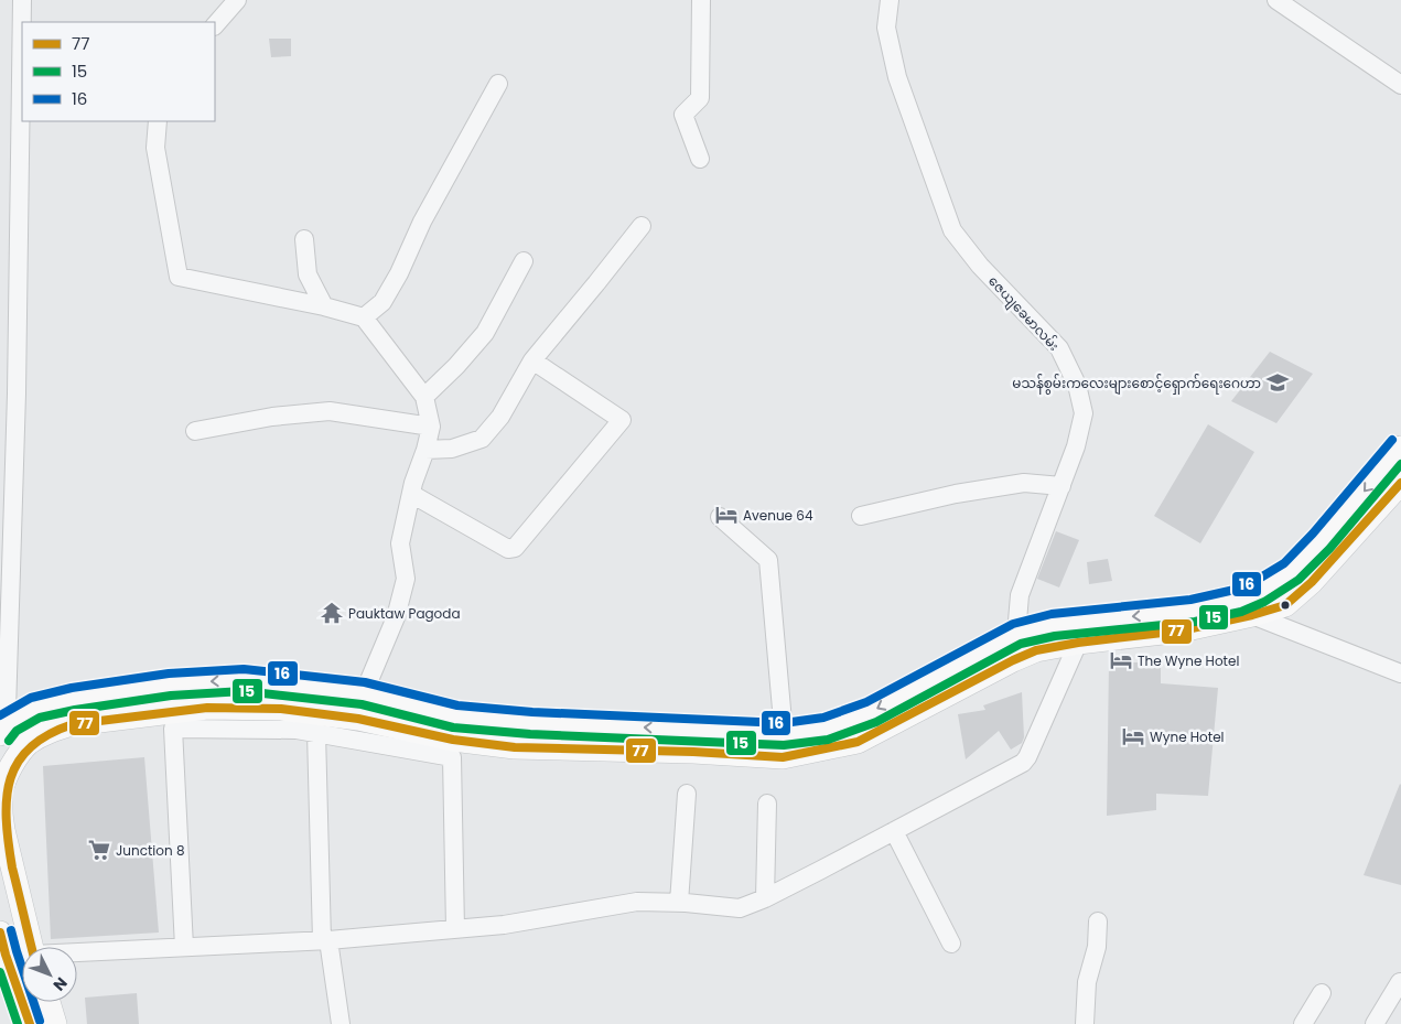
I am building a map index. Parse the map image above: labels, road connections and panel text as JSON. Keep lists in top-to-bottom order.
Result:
{
  "streets": {
    "street": ["ဇေယျခေမာလမ်း"]
  },
  "places": {
    "school or university": ["မသန်စွမ်းကလေးများစောင့်ရှောက်ရေးဂေဟာ"],
    "hotel": ["Avenue 64", "The Wyne Hotel", "Wyne Hotel"],
    "temple": ["Pauktaw Pagoda"],
    "supermarket": ["Junction 8"]
  },
  "lines": ["transit line 16", "transit line 15", "transit line 77"],
  "legend": ["77", "15", "16"],
  "north": "bottom right"
}
